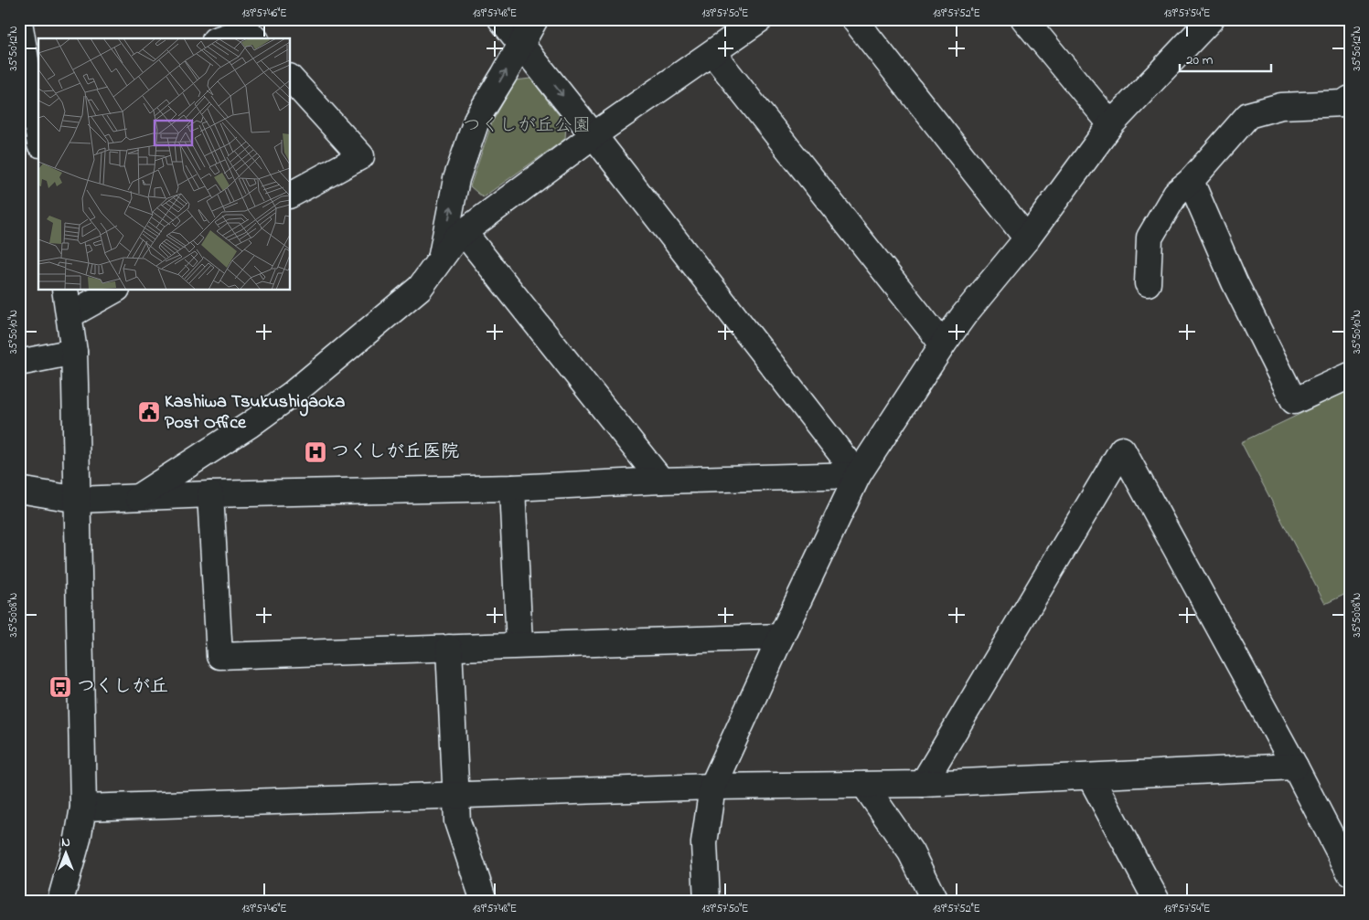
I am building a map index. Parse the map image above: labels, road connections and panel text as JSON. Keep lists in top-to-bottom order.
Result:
{
  "parks": ["つくしが丘公園"],
  "places": {
    "public building": ["Kashiwa Tsukushigaoka Post Office"],
    "hospital": ["つくしが丘医院"],
    "bus stop": ["つくしが丘"]
  },
  "scale_bar": "20 m",
  "north": "top",
  "coordinates": [
    "139°57'46\"E",
    "139°57'48\"E",
    "139°57'50\"E",
    "139°57'52\"E",
    "139°57'54\"E",
    "35°50'12\"N",
    "35°50'10\"N",
    "35°50'08\"N"
  ]
}
